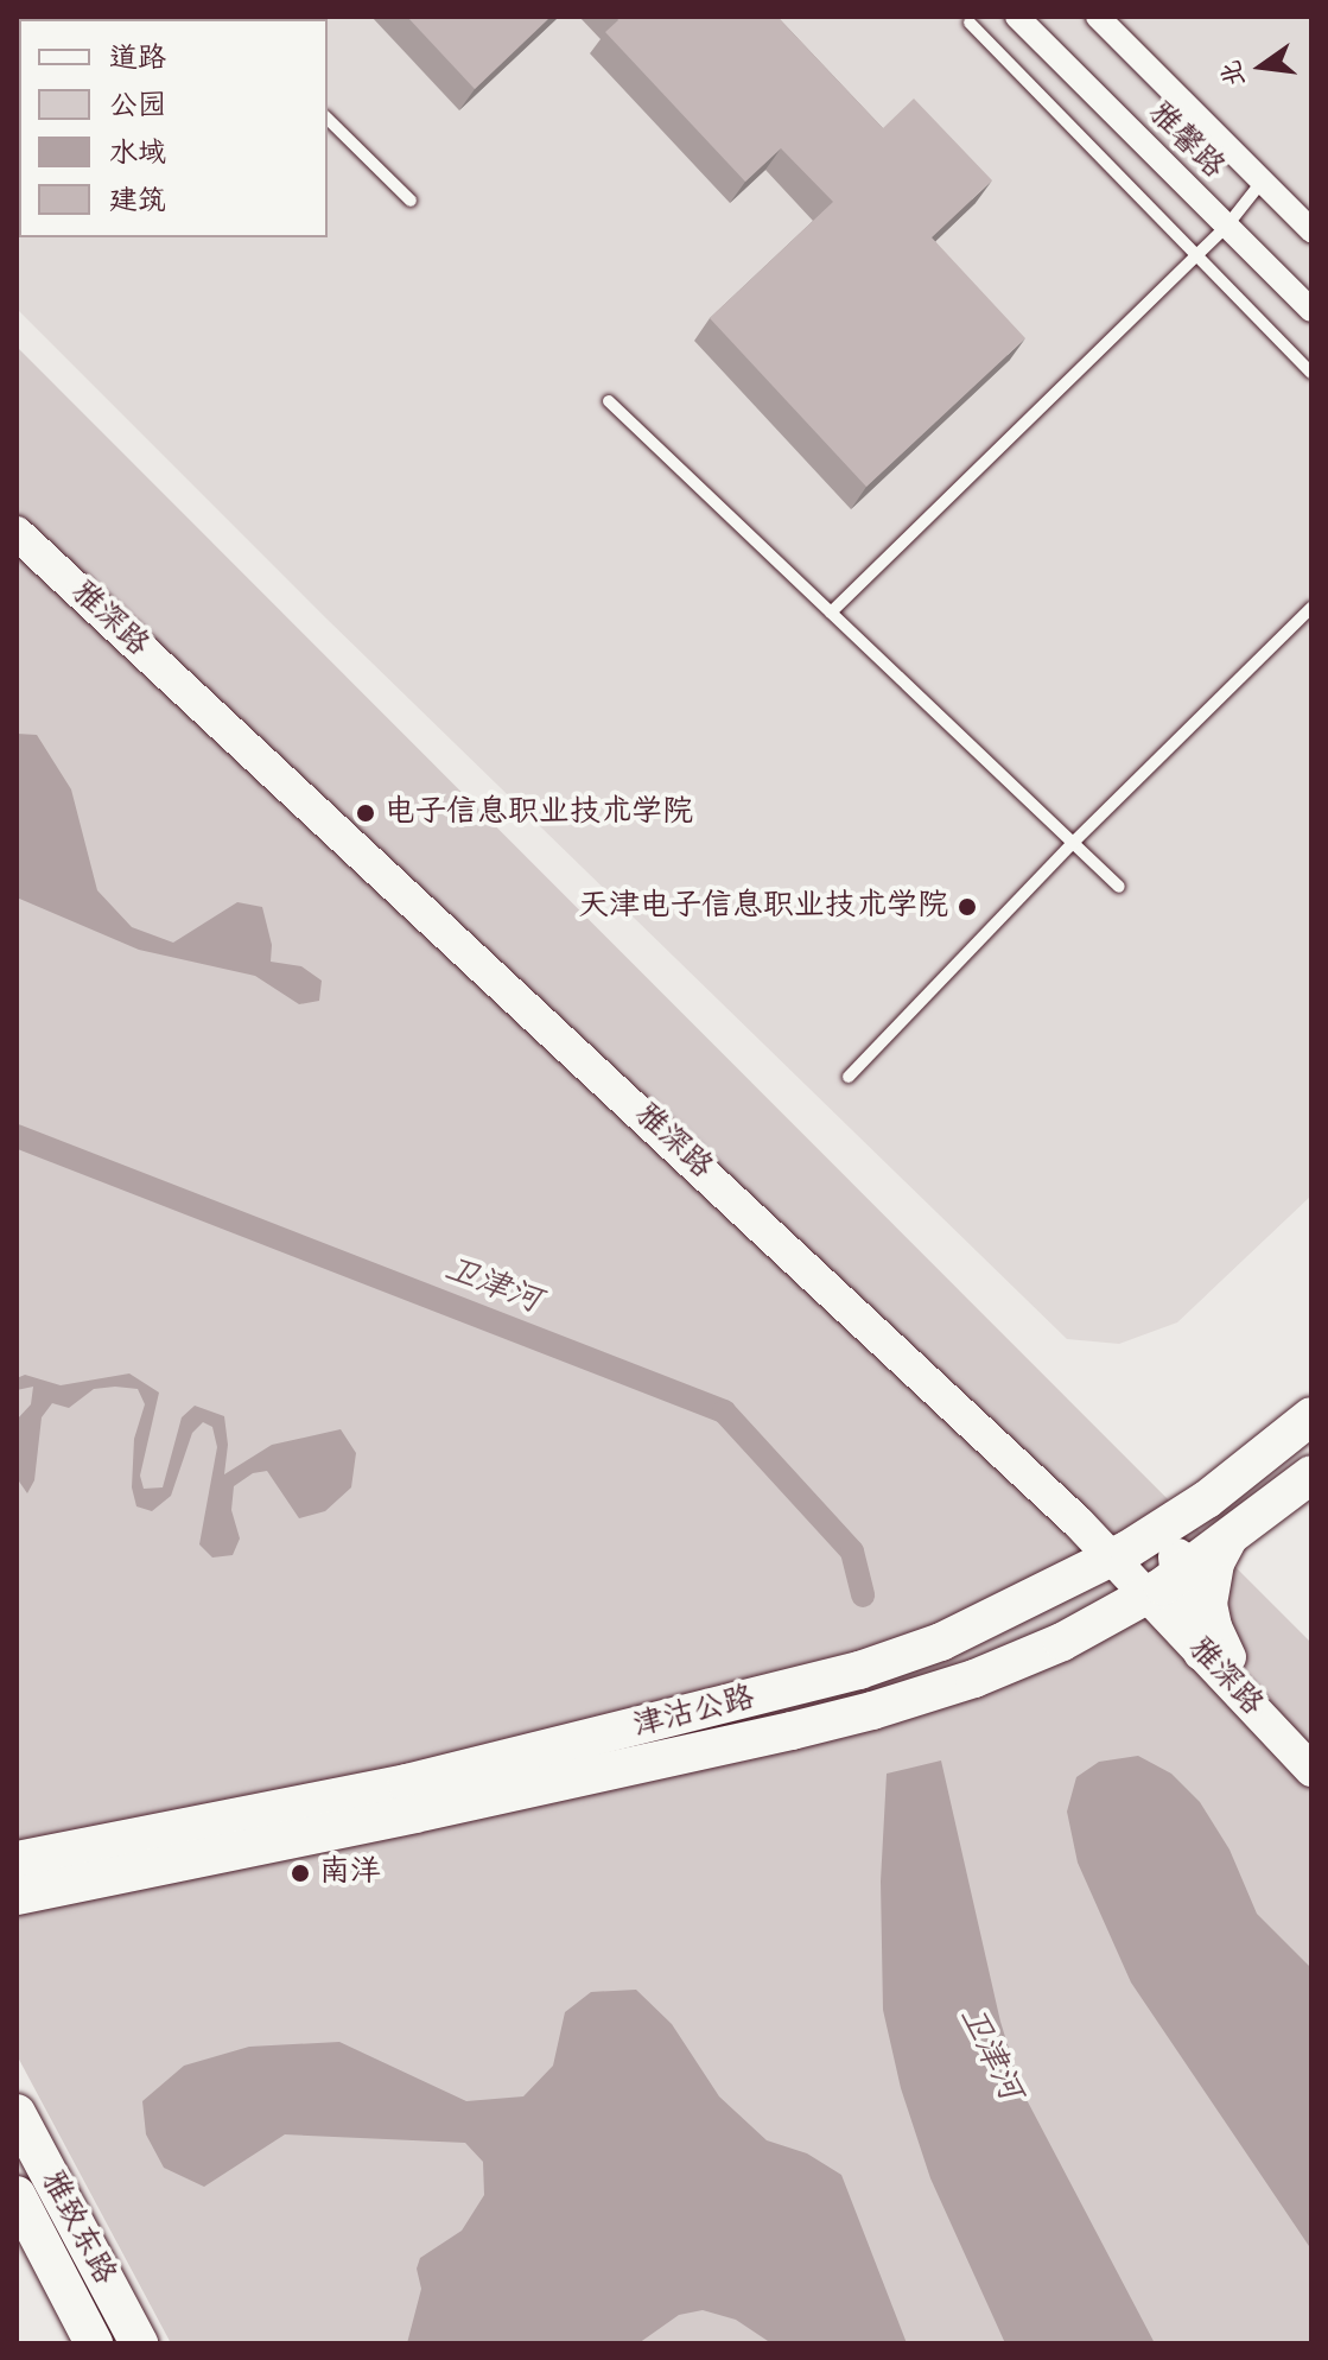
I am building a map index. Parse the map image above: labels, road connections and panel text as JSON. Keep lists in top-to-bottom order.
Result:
{
  "streets": {
    "main road": ["津沽公路", "雅致东路"],
    "street": ["雅馨路", "雅深路"]
  },
  "crossings": [
    ["雅深路", "津沽公路"]
  ],
  "water": ["卫津河"],
  "places": ["电子信息职业技术学院", "天津电子信息职业技术学院", "南洋"],
  "legend": [
    "道路",
    "公园",
    "水域",
    "建筑"
  ],
  "north": "left"
}
